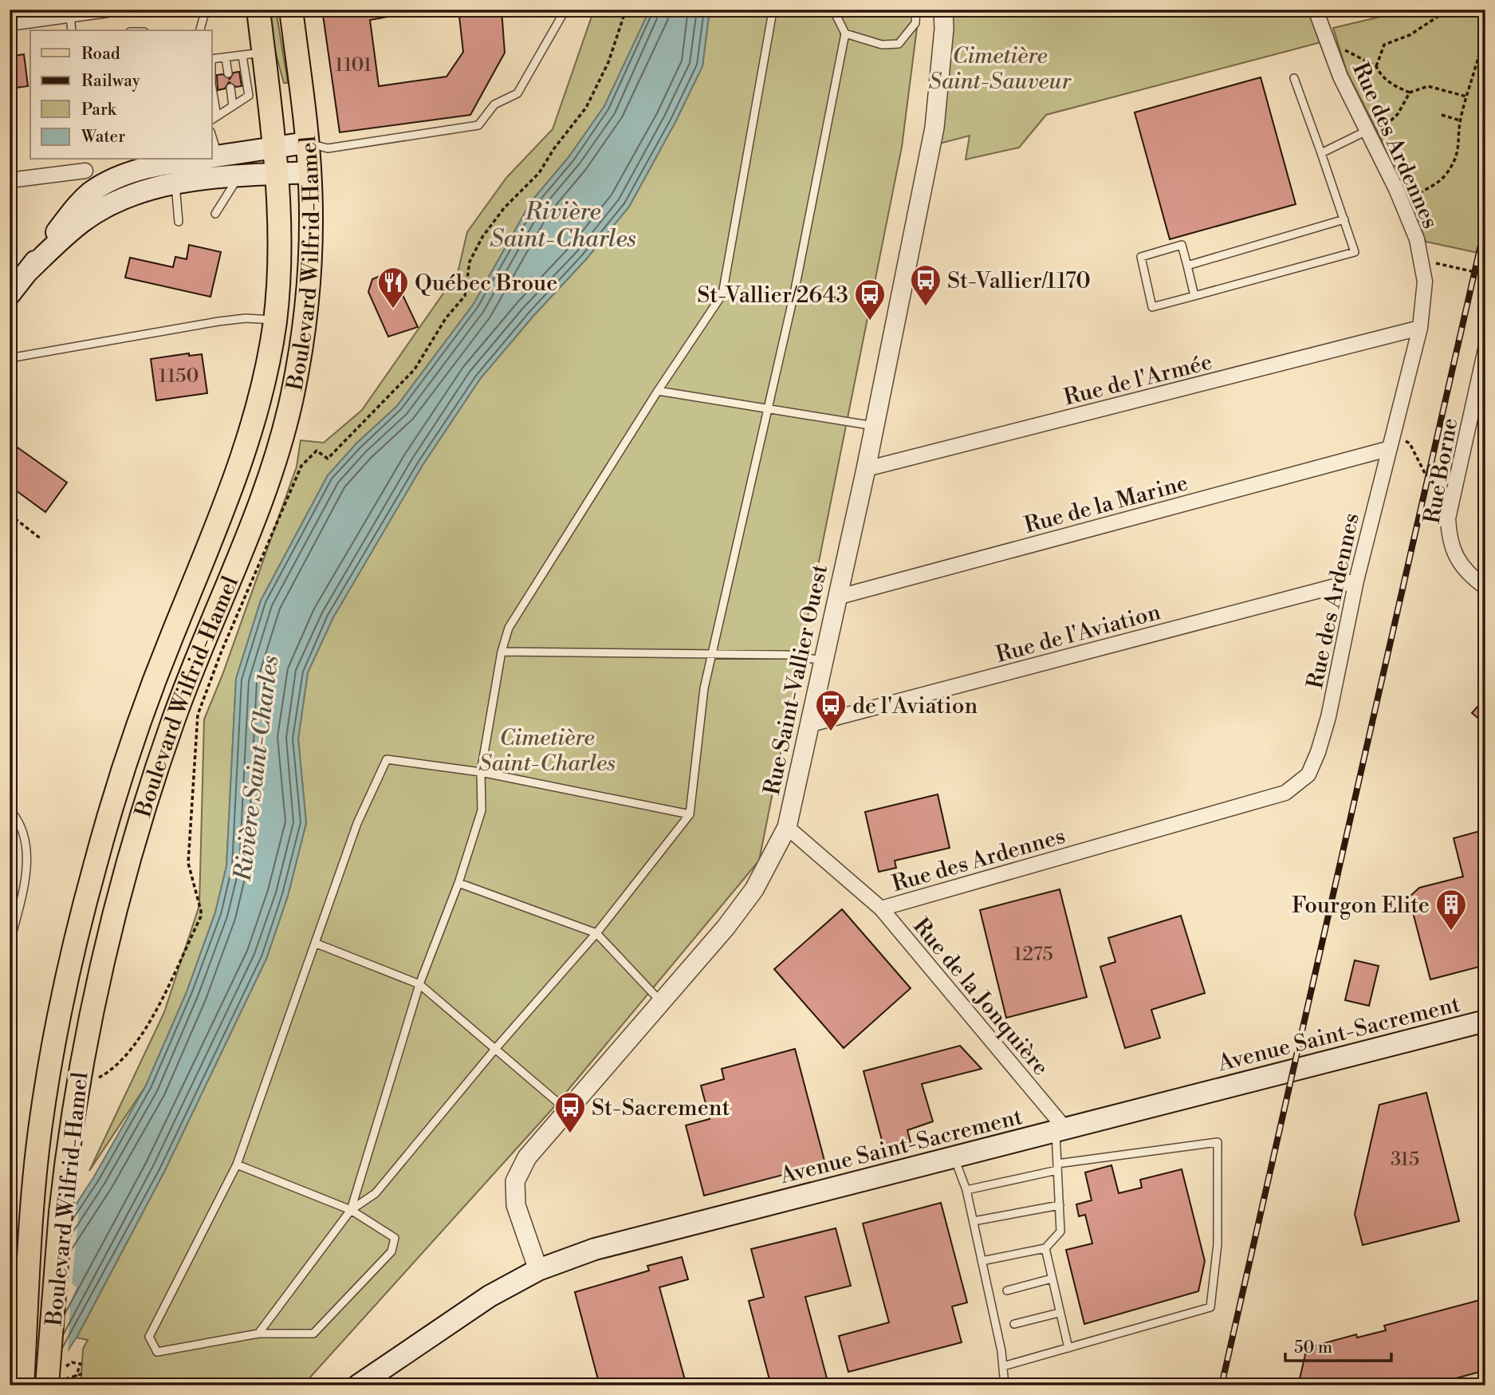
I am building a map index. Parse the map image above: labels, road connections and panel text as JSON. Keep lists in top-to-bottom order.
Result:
{
  "streets": {
    "main road": ["Boulevard Wilfrid-Hamel", "Avenue Saint-Sacrement"],
    "street": [
      "Rue des Ardennes",
      "Rue de l'Armée",
      "Rue Borne",
      "Rue de la Marine",
      "Rue de l'Aviation",
      "Rue Saint-Vallier Ouest",
      "Rue de la Jonquière"
    ]
  },
  "crossings": [
    ["Rue des Ardennes", "Rue de l'Armée"],
    ["Rue des Ardennes", "Rue de la Marine"],
    ["Rue des Ardennes", "Rue de l'Aviation"],
    ["Rue des Ardennes", "Rue de la Jonquière"],
    ["Rue de l'Armée", "Rue Saint-Vallier Ouest"],
    ["Rue de la Marine", "Rue Saint-Vallier Ouest"],
    ["Rue de l'Aviation", "Rue Saint-Vallier Ouest"],
    ["Rue Saint-Vallier Ouest", "Rue de la Jonquière"],
    ["Rue Saint-Vallier Ouest", "Avenue Saint-Sacrement"],
    ["Rue de la Jonquière", "Avenue Saint-Sacrement"]
  ],
  "water": ["Rivière Saint-Charles"],
  "parks": ["Cimetière Saint-Sauveur", "Cimetière Saint-Charles"],
  "places": {
    "bus stop": [
      "St-Vallier/1170",
      "St-Vallier/2643",
      "de l'Aviation",
      "St-Sacrement"
    ],
    "restaurant": ["Québec Broue"],
    "building": ["Fourgon Elite"]
  },
  "house_numbers": [
    "1101",
    "1150",
    "1275",
    "315"
  ],
  "legend": [
    "Road",
    "Railway",
    "Park",
    "Water"
  ],
  "scale_bar": "50 m"
}
